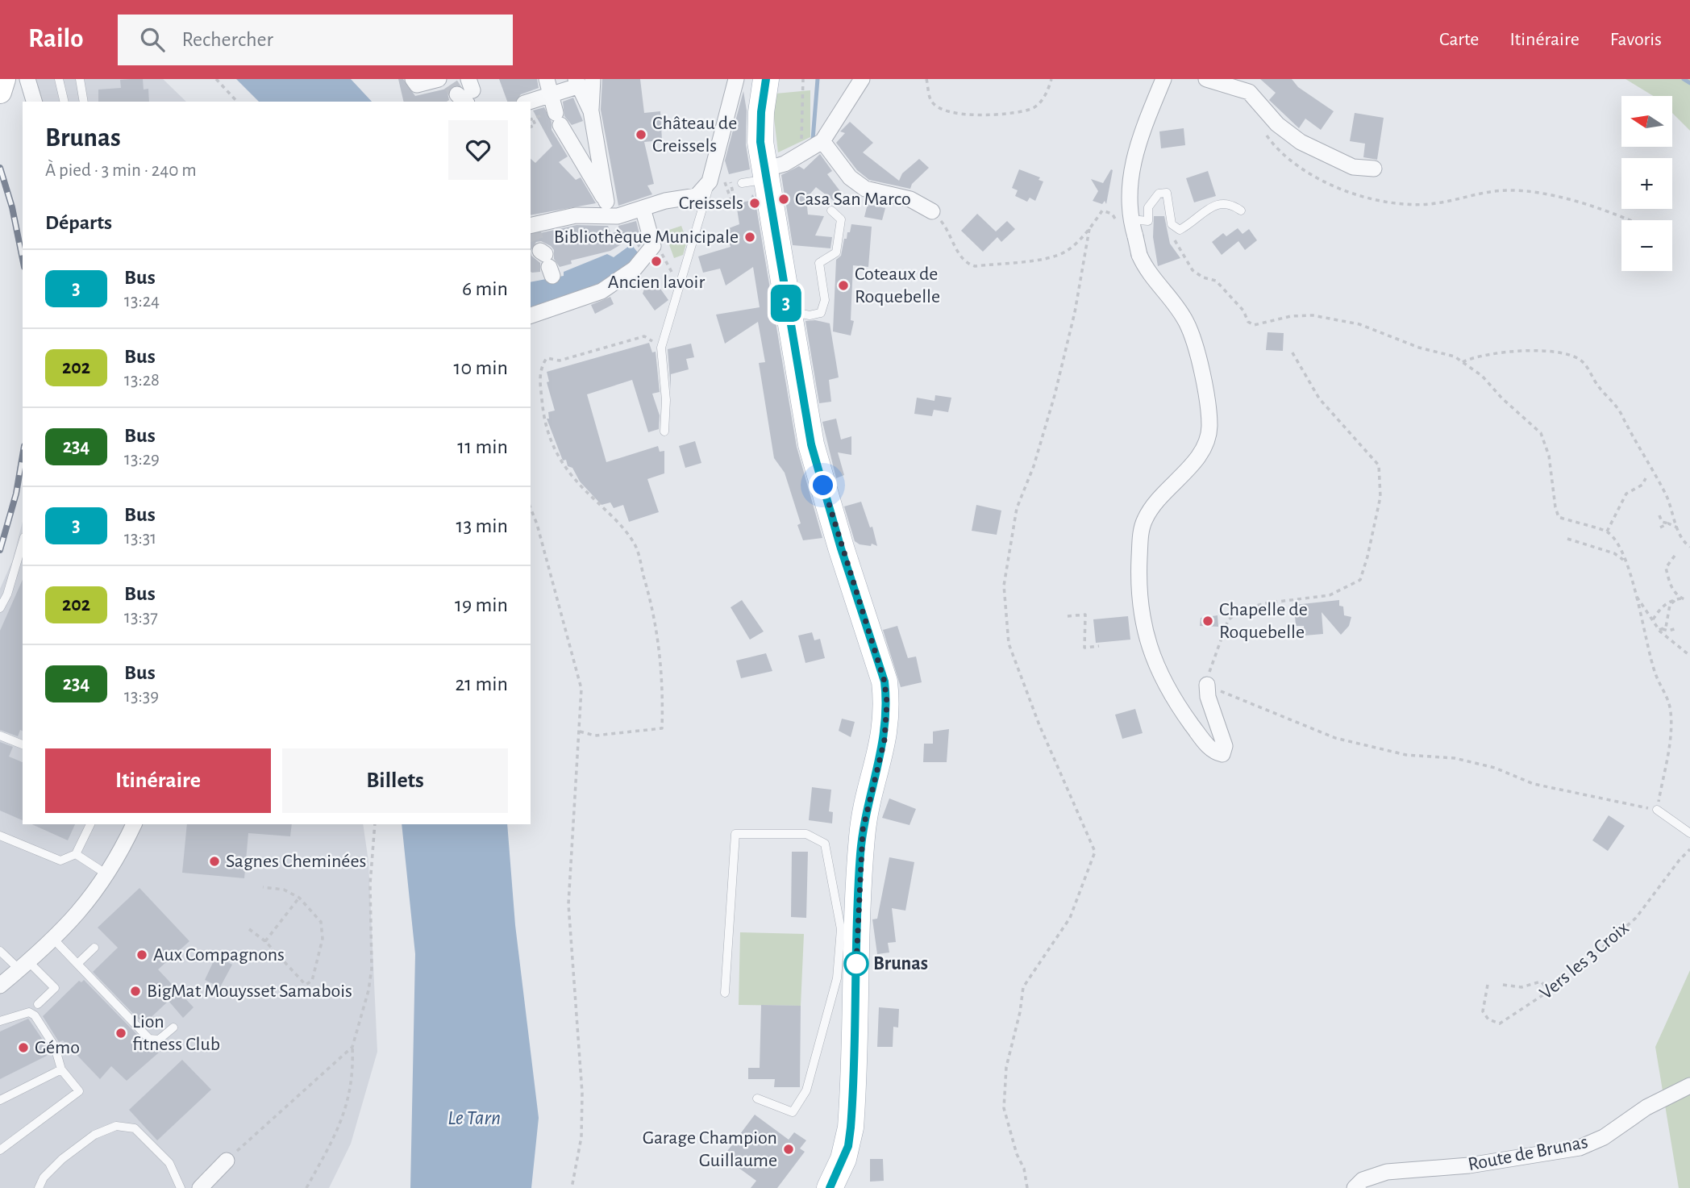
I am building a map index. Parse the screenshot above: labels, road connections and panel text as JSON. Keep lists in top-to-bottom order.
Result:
{
  "streets": {
    "street": ["Route de Brunas"],
    "path": ["Vers les 3 Croix"]
  },
  "water": ["Le Tarn"],
  "places": [
    "Château de Creissels",
    "Casa San Marco",
    "Creissels",
    "Bibliothèque Municipale",
    "Ancien lavoir",
    "Coteaux de Roquebelle",
    "Chapelle de Roquebelle",
    "Sagnes Cheminées",
    "Aux Compagnons",
    "Brunas",
    "BigMat Mouysset Samabois",
    "Lion fitness Club",
    "Gémo",
    "Garage Champion Guillaume"
  ],
  "lines": ["bus line 3"],
  "north": "left",
  "page": {
    "header": "Railo",
    "search": "Rechercher",
    "nav": ["Carte", "Itinéraire", "Favoris"],
    "on_map": "3",
    "map_buttons": ["+", "−"],
    "heading": [
      ["Brunas", "À pied · 3 min · 240 m"],
      "Départs"
    ],
    "list": [
      {
        "mark": "3",
        "name": "Bus",
        "note": "13:24",
        "value": "6 min"
      },
      {
        "mark": "202",
        "name": "Bus",
        "note": "13:28",
        "value": "10 min"
      },
      {
        "mark": "234",
        "name": "Bus",
        "note": "13:29",
        "value": "11 min"
      },
      {
        "mark": "3",
        "name": "Bus",
        "note": "13:31",
        "value": "13 min"
      },
      {
        "mark": "202",
        "name": "Bus",
        "note": "13:37",
        "value": "19 min"
      },
      {
        "mark": "234",
        "name": "Bus",
        "note": "13:39",
        "value": "21 min"
      }
    ],
    "buttons": ["Itinéraire", "Billets"]
  }
}
